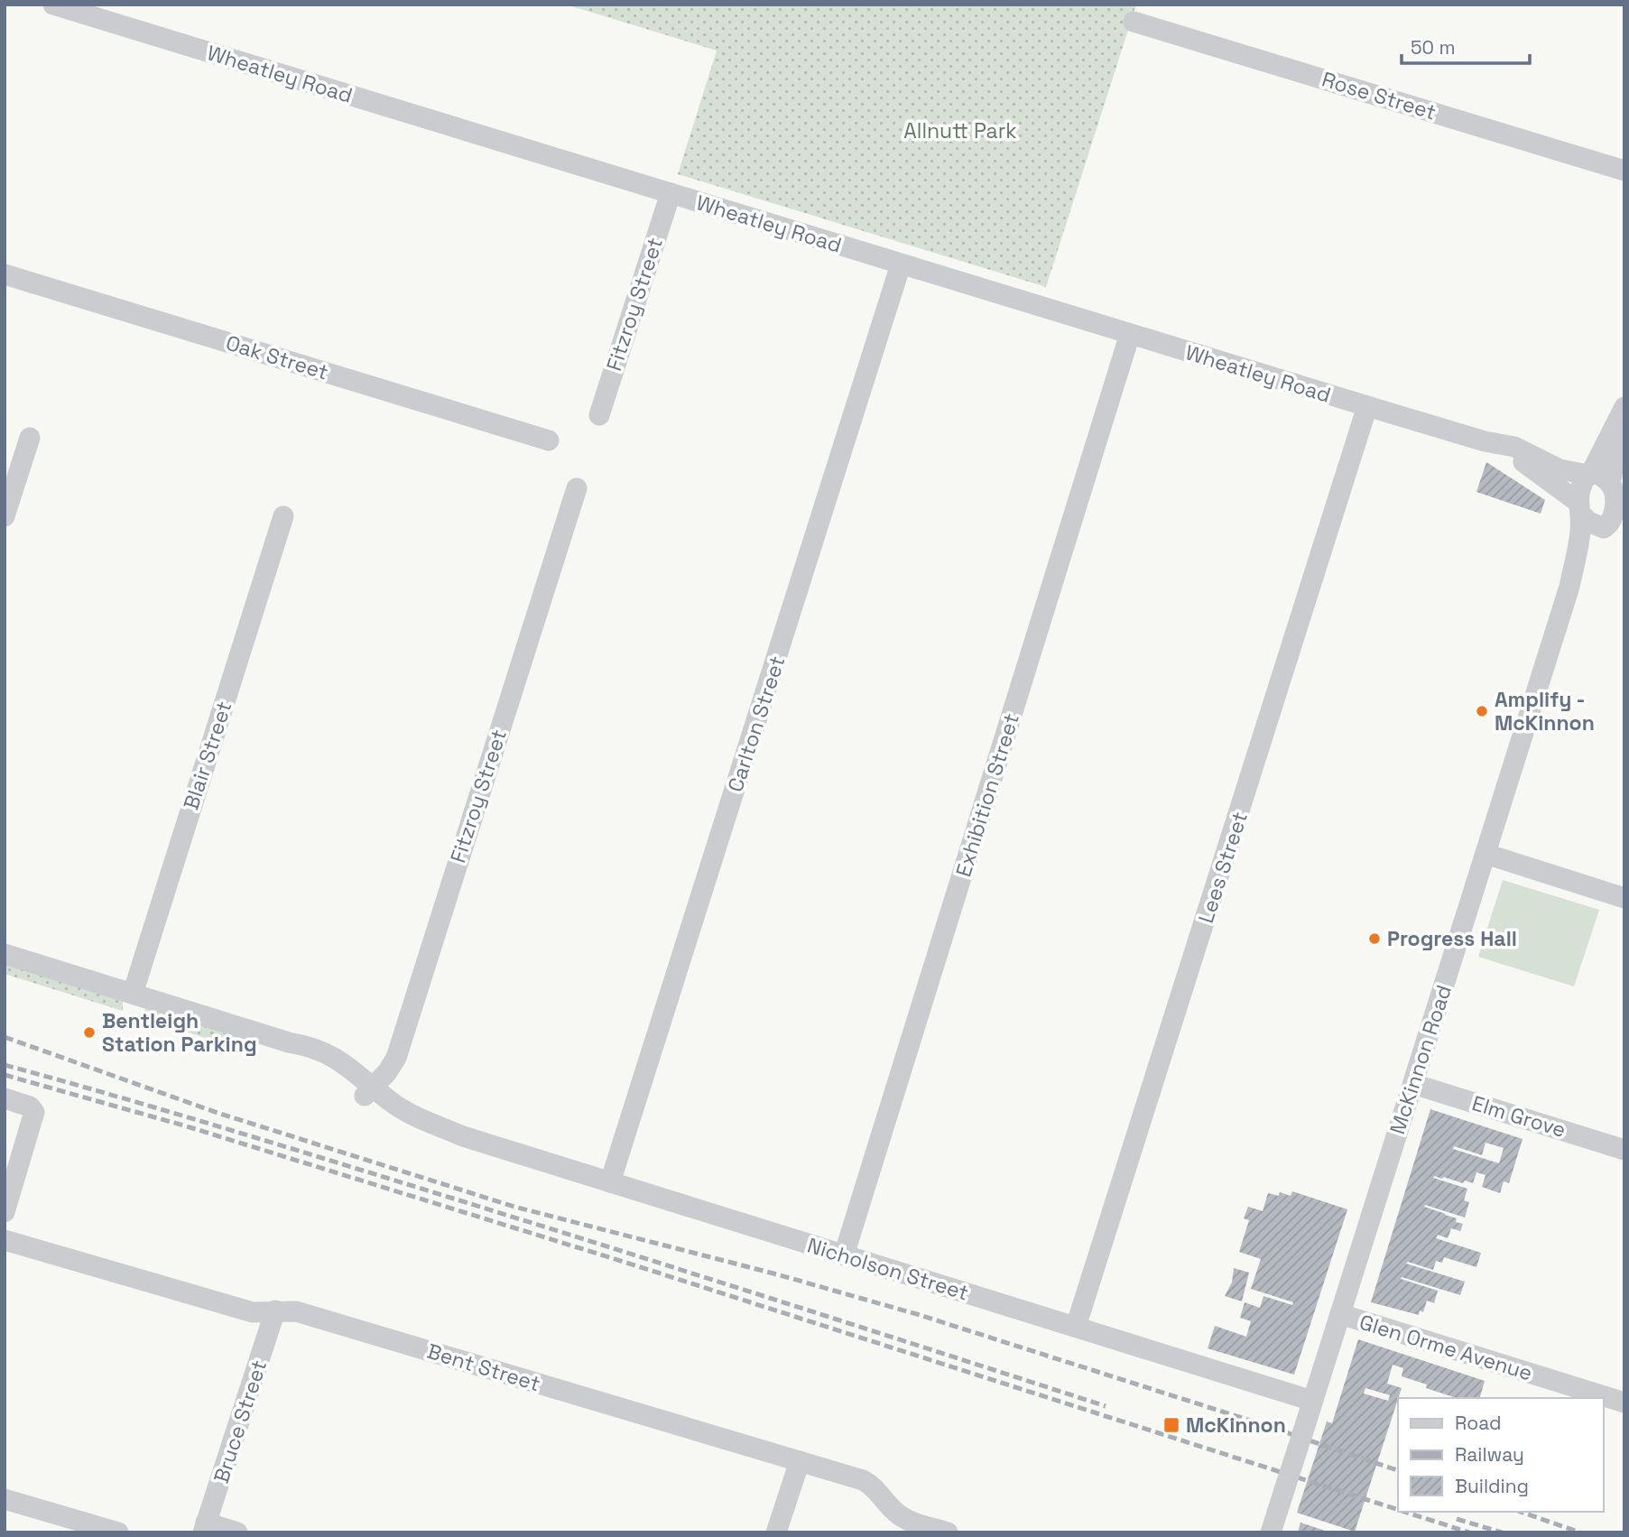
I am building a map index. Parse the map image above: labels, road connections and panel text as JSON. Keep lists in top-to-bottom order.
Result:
{
  "streets": {
    "street": [
      "Wheatley Road",
      "Rose Street",
      "Fitzroy Street",
      "Oak Street",
      "Carlton Street",
      "Blair Street",
      "Exhibition Street",
      "Lees Street",
      "McKinnon Road",
      "Elm Grove",
      "Nicholson Street",
      "Glen Orme Avenue",
      "Bent Street",
      "Bruce Street"
    ]
  },
  "crossings": [
    ["Wheatley Road", "Fitzroy Street"],
    ["Wheatley Road", "Carlton Street"],
    ["Wheatley Road", "Exhibition Street"],
    ["Wheatley Road", "Lees Street"],
    ["Wheatley Road", "McKinnon Road"],
    ["Fitzroy Street", "Nicholson Street"],
    ["Carlton Street", "Nicholson Street"],
    ["Blair Street", "Nicholson Street"],
    ["Exhibition Street", "Nicholson Street"],
    ["Lees Street", "Nicholson Street"],
    ["McKinnon Road", "Elm Grove"],
    ["McKinnon Road", "Nicholson Street"],
    ["McKinnon Road", "Glen Orme Avenue"],
    ["Bent Street", "Bruce Street"]
  ],
  "parks": ["Allnutt Park"],
  "places": {
    "other": ["Amplify - McKinnon", "Progress Hall", "Bentleigh Station Parking"],
    "transit": ["McKinnon"]
  },
  "legend": ["Road", "Railway", "Building"],
  "scale_bar": "50 m"
}
